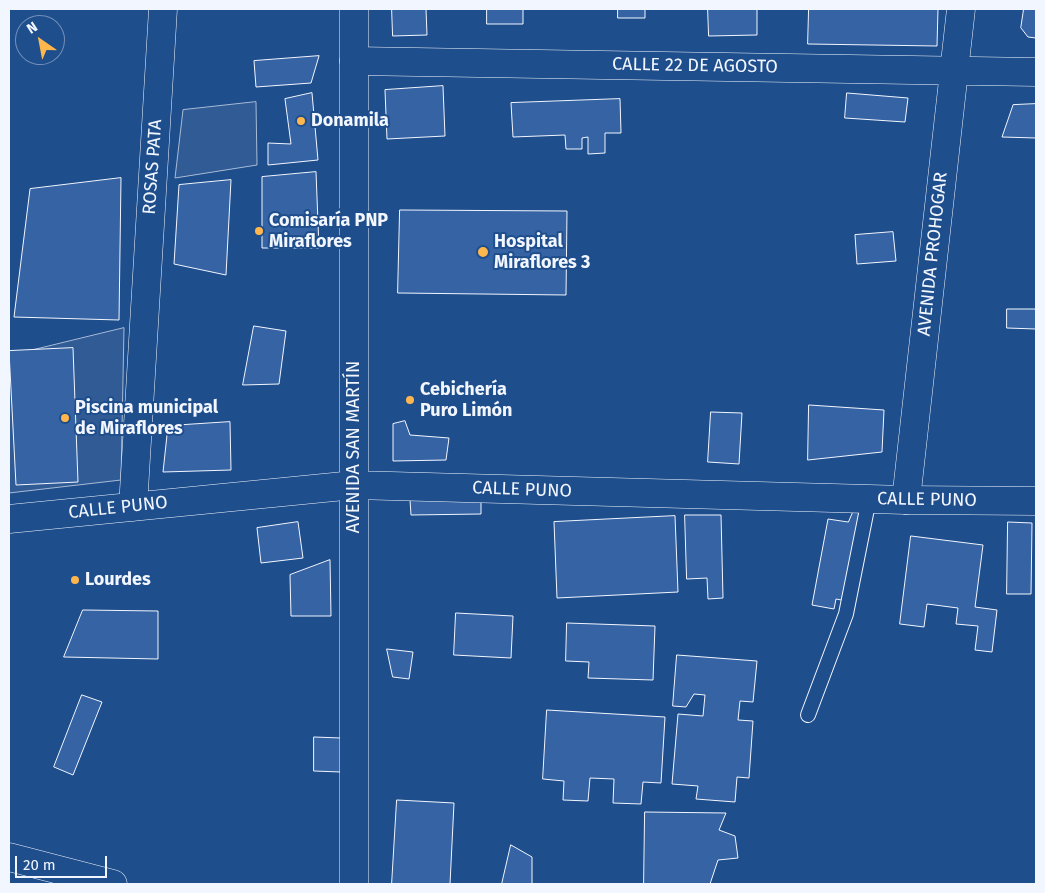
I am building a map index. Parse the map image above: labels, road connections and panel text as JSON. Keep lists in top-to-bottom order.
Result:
{
  "streets": {
    "street": [
      "CALLE 22 DE AGOSTO",
      "ROSAS PATA",
      "AVENIDA PROHOGAR",
      "AVENIDA SAN MARTÍN",
      "CALLE PUNO"
    ]
  },
  "crossings": [
    ["CALLE 22 DE AGOSTO", "AVENIDA PROHOGAR"],
    ["CALLE 22 DE AGOSTO", "AVENIDA SAN MARTÍN"],
    ["ROSAS PATA", "CALLE PUNO"],
    ["AVENIDA PROHOGAR", "CALLE PUNO"],
    ["AVENIDA SAN MARTÍN", "CALLE PUNO"]
  ],
  "places": [
    "Donamila",
    "Comisaría PNP Miraflores",
    "Hospital Miraflores 3",
    "Cebichería Puro Limón",
    "Piscina municipal de Miraflores",
    "Lourdes"
  ],
  "scale_bar": "20 m",
  "north": "top left"
}
